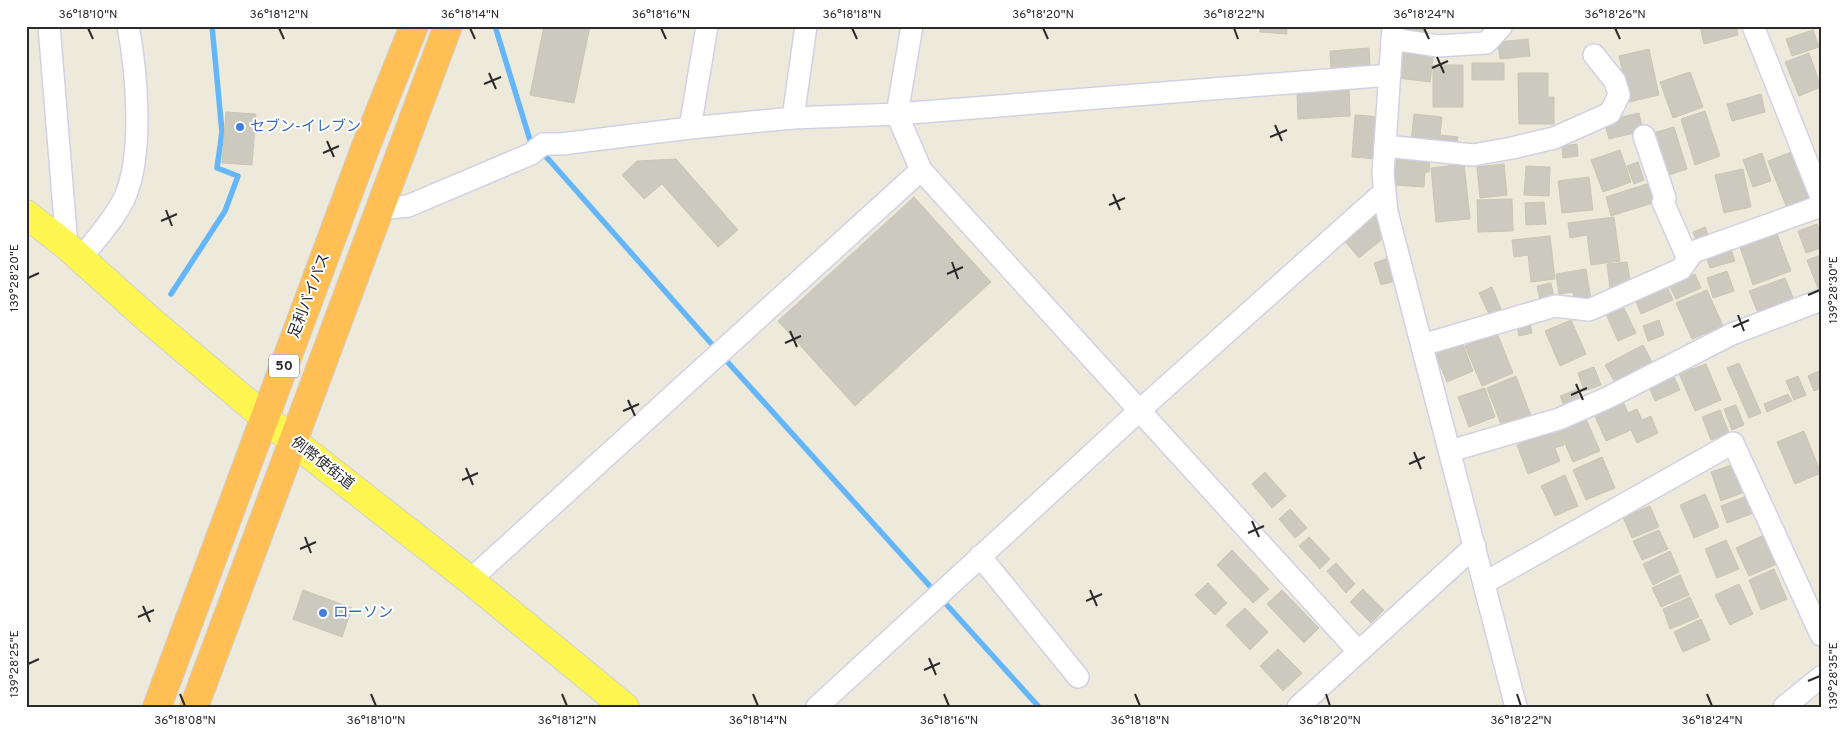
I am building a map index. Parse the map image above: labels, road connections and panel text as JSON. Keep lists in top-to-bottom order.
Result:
{
  "streets": {
    "highway": ["足利バイパス", "50"],
    "main road": ["例幣使街道"]
  },
  "crossings": [
    ["足利バイパス", "例幣使街道"],
    ["50", "例幣使街道"]
  ],
  "places": ["セブン-イレブン", "ローソン"],
  "coordinates": [
    "36°18'10\"N",
    "36°18'12\"N",
    "36°18'14\"N",
    "36°18'16\"N",
    "36°18'18\"N",
    "36°18'20\"N",
    "36°18'22\"N",
    "36°18'24\"N",
    "36°18'26\"N",
    "139°28'20\"E",
    "139°28'30\"E",
    "139°28'25\"E",
    "139°28'35\"E",
    "36°18'08\"N"
  ]
}
